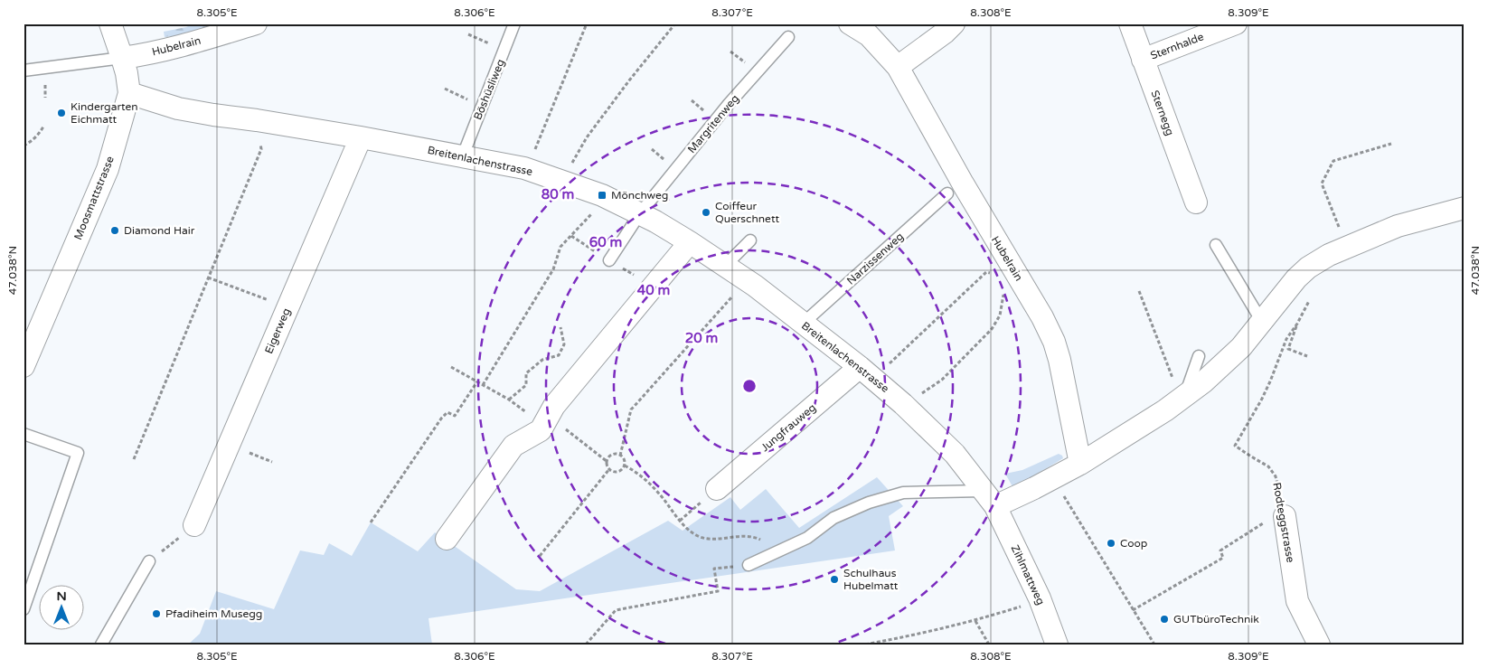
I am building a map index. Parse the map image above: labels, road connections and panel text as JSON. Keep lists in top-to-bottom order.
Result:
{
  "streets": {
    "street": [
      "Hubelrain",
      "Sternhalde",
      "Sternegg",
      "Breitenlachenstrasse",
      "Moosmattstrasse",
      "Eigerweg",
      "Jungfrauweg",
      "Rodteggstrasse",
      "Zihlmattweg"
    ],
    "lane": ["Böshüsliweg", "Margritenweg", "Narzissenweg"]
  },
  "crossings": [
    ["Hubelrain", "Moosmattstrasse"],
    ["Sternhalde", "Sternegg"],
    ["Böshüsliweg", "Breitenlachenstrasse"],
    ["Margritenweg", "Breitenlachenstrasse"],
    ["Breitenlachenstrasse", "Moosmattstrasse"],
    ["Breitenlachenstrasse", "Narzissenweg"],
    ["Breitenlachenstrasse", "Eigerweg"],
    ["Breitenlachenstrasse", "Jungfrauweg"],
    ["Breitenlachenstrasse", "Zihlmattweg"]
  ],
  "places": {
    "other": [
      "Kindergarten Eichmatt",
      "Coiffeur Querschnett",
      "Diamond Hair",
      "Coop",
      "Schulhaus Hubelmatt",
      "Pfadiheim Musegg",
      "GUTbüroTechnik"
    ],
    "transit": ["Mönchweg"]
  },
  "north": "top",
  "coordinates": [
    "8.305°E",
    "8.306°E",
    "8.307°E",
    "8.308°E",
    "8.309°E",
    "47.038°N"
  ],
  "rings": [
    "80 m",
    "60 m",
    "40 m",
    "20 m"
  ]
}
